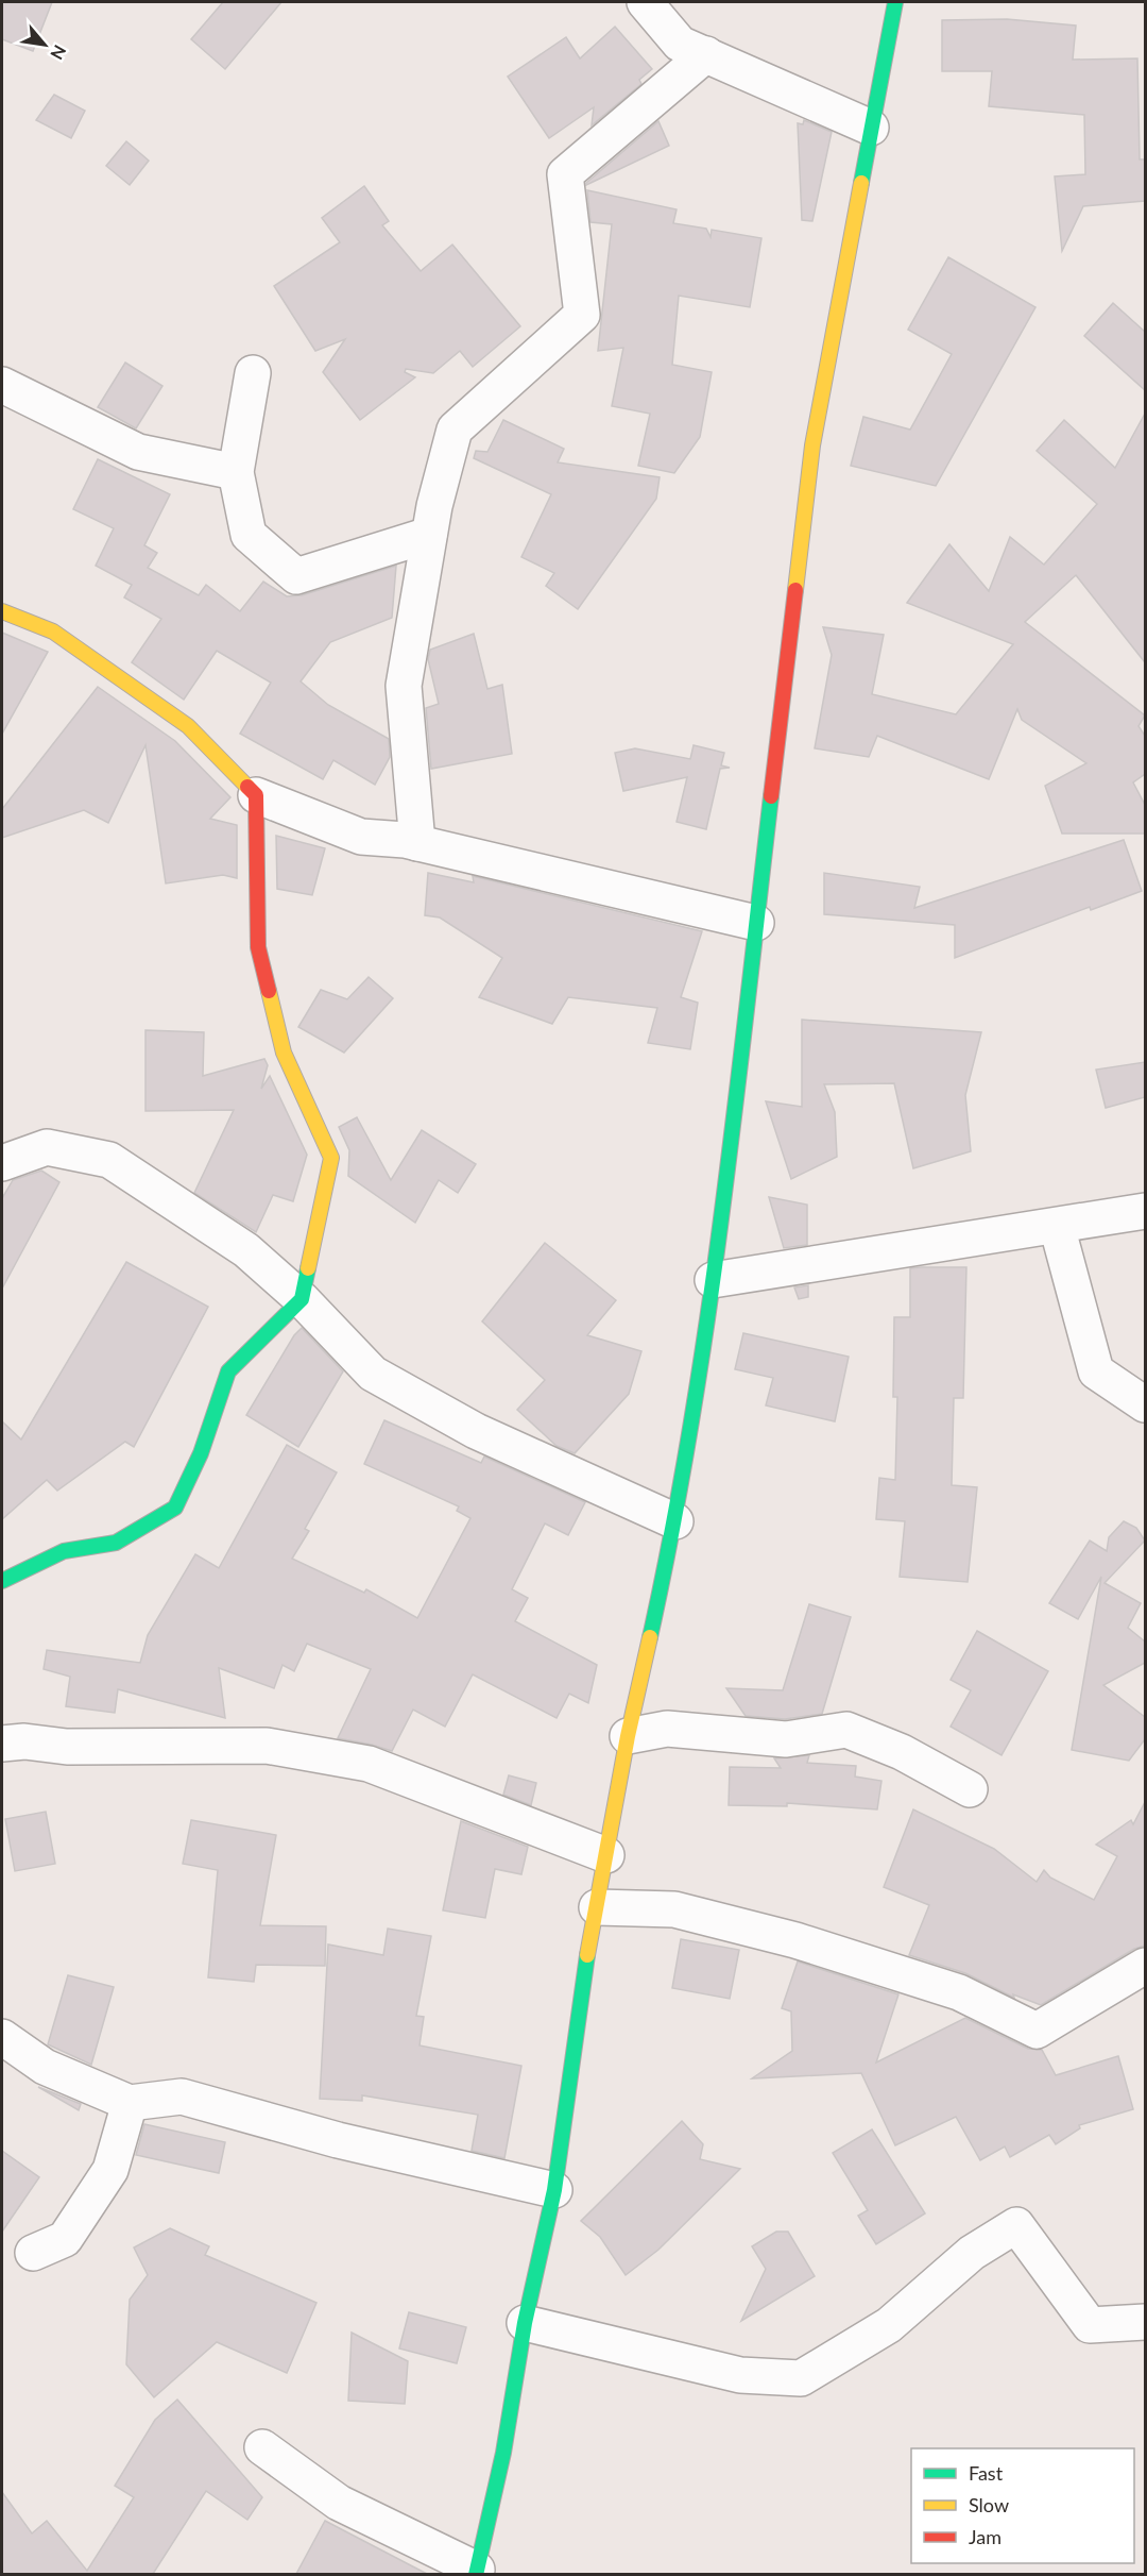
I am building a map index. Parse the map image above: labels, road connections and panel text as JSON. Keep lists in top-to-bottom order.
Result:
{
  "legend": ["Fast", "Slow", "Jam"],
  "north": "bottom right"
}
